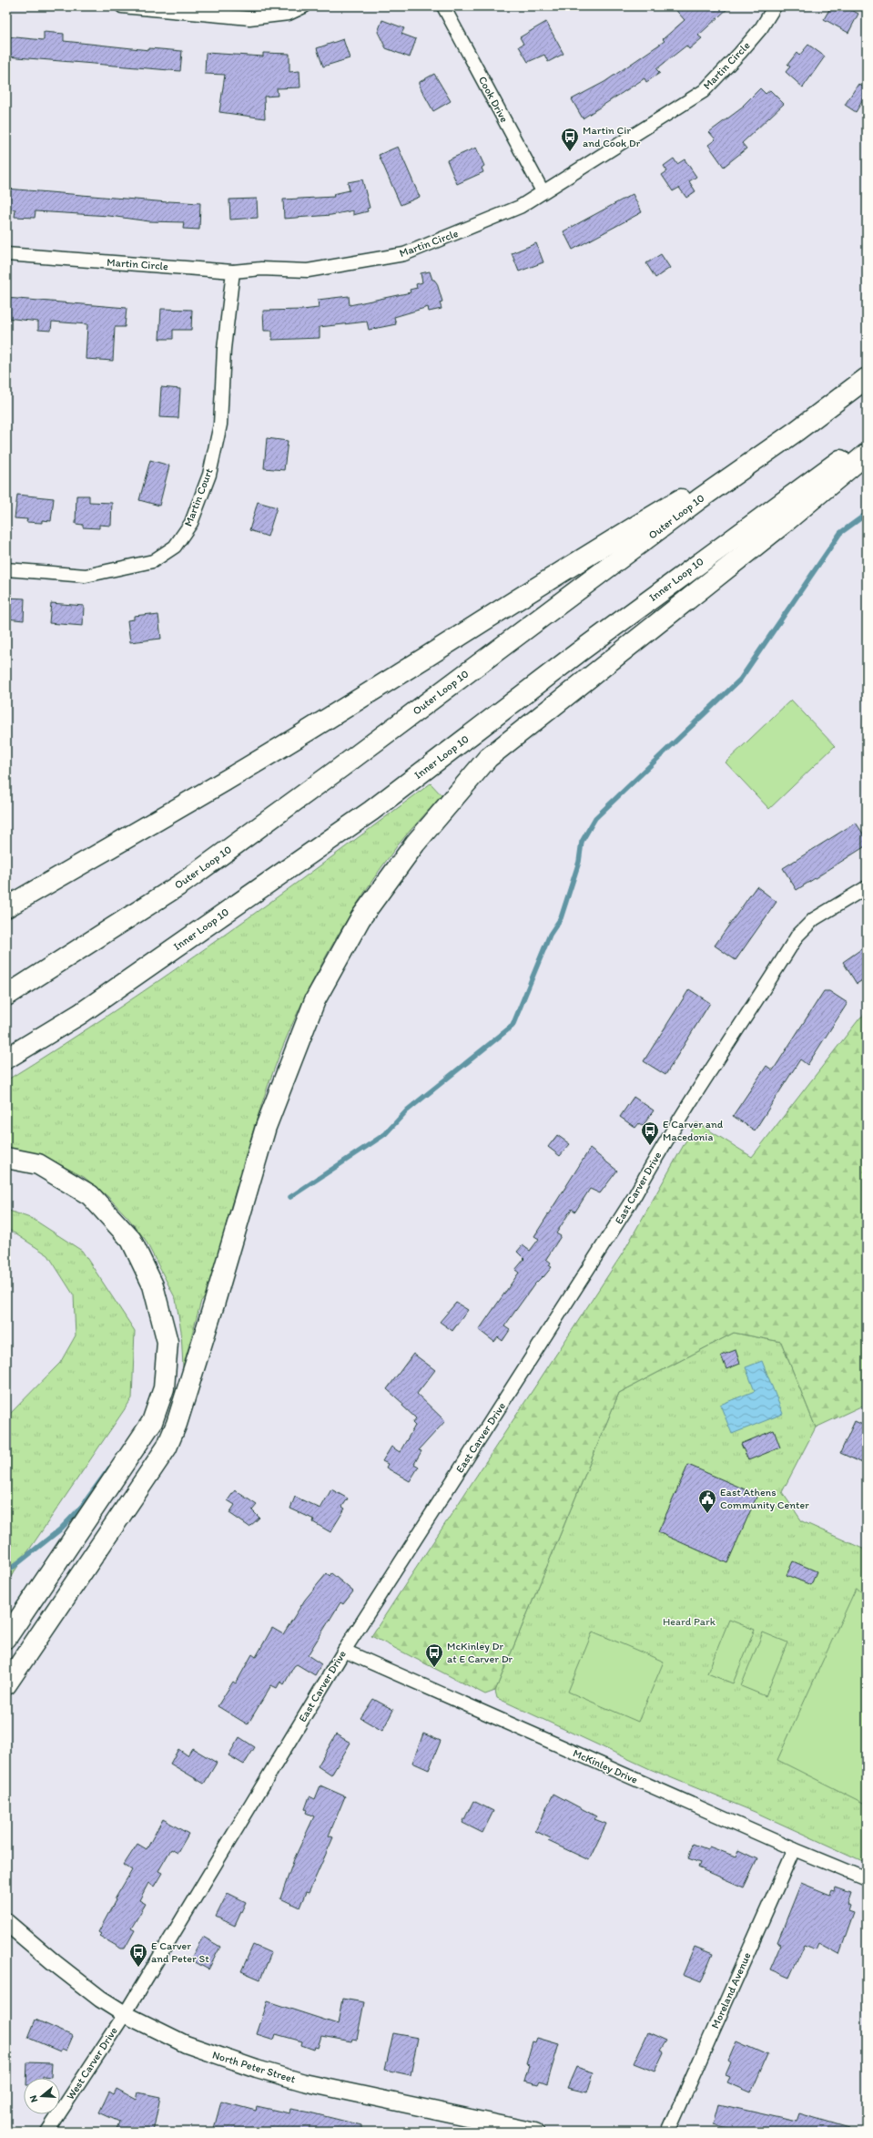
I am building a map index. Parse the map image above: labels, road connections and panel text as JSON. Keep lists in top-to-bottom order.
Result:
{
  "streets": {
    "highway": ["Outer Loop 10", "Inner Loop 10"],
    "street": [
      "Martin Circle",
      "Cook Drive",
      "Martin Court",
      "East Carver Drive",
      "McKinley Drive",
      "Moreland Avenue",
      "West Carver Drive",
      "North Peter Street"
    ]
  },
  "crossings": [
    ["Martin Circle", "Cook Drive"],
    ["Martin Circle", "Martin Court"],
    ["East Carver Drive", "McKinley Drive"],
    ["East Carver Drive", "West Carver Drive"],
    ["East Carver Drive", "North Peter Street"],
    ["McKinley Drive", "Moreland Avenue"],
    ["West Carver Drive", "North Peter Street"]
  ],
  "parks": ["Heard Park"],
  "places": {
    "bus stop": [
      "Martin Cir and Cook Dr",
      "E Carver and Macedonia",
      "McKinley Dr at E Carver Dr",
      "E Carver and Peter St"
    ],
    "public building": ["East Athens Community Center"]
  },
  "north": "left"
}
